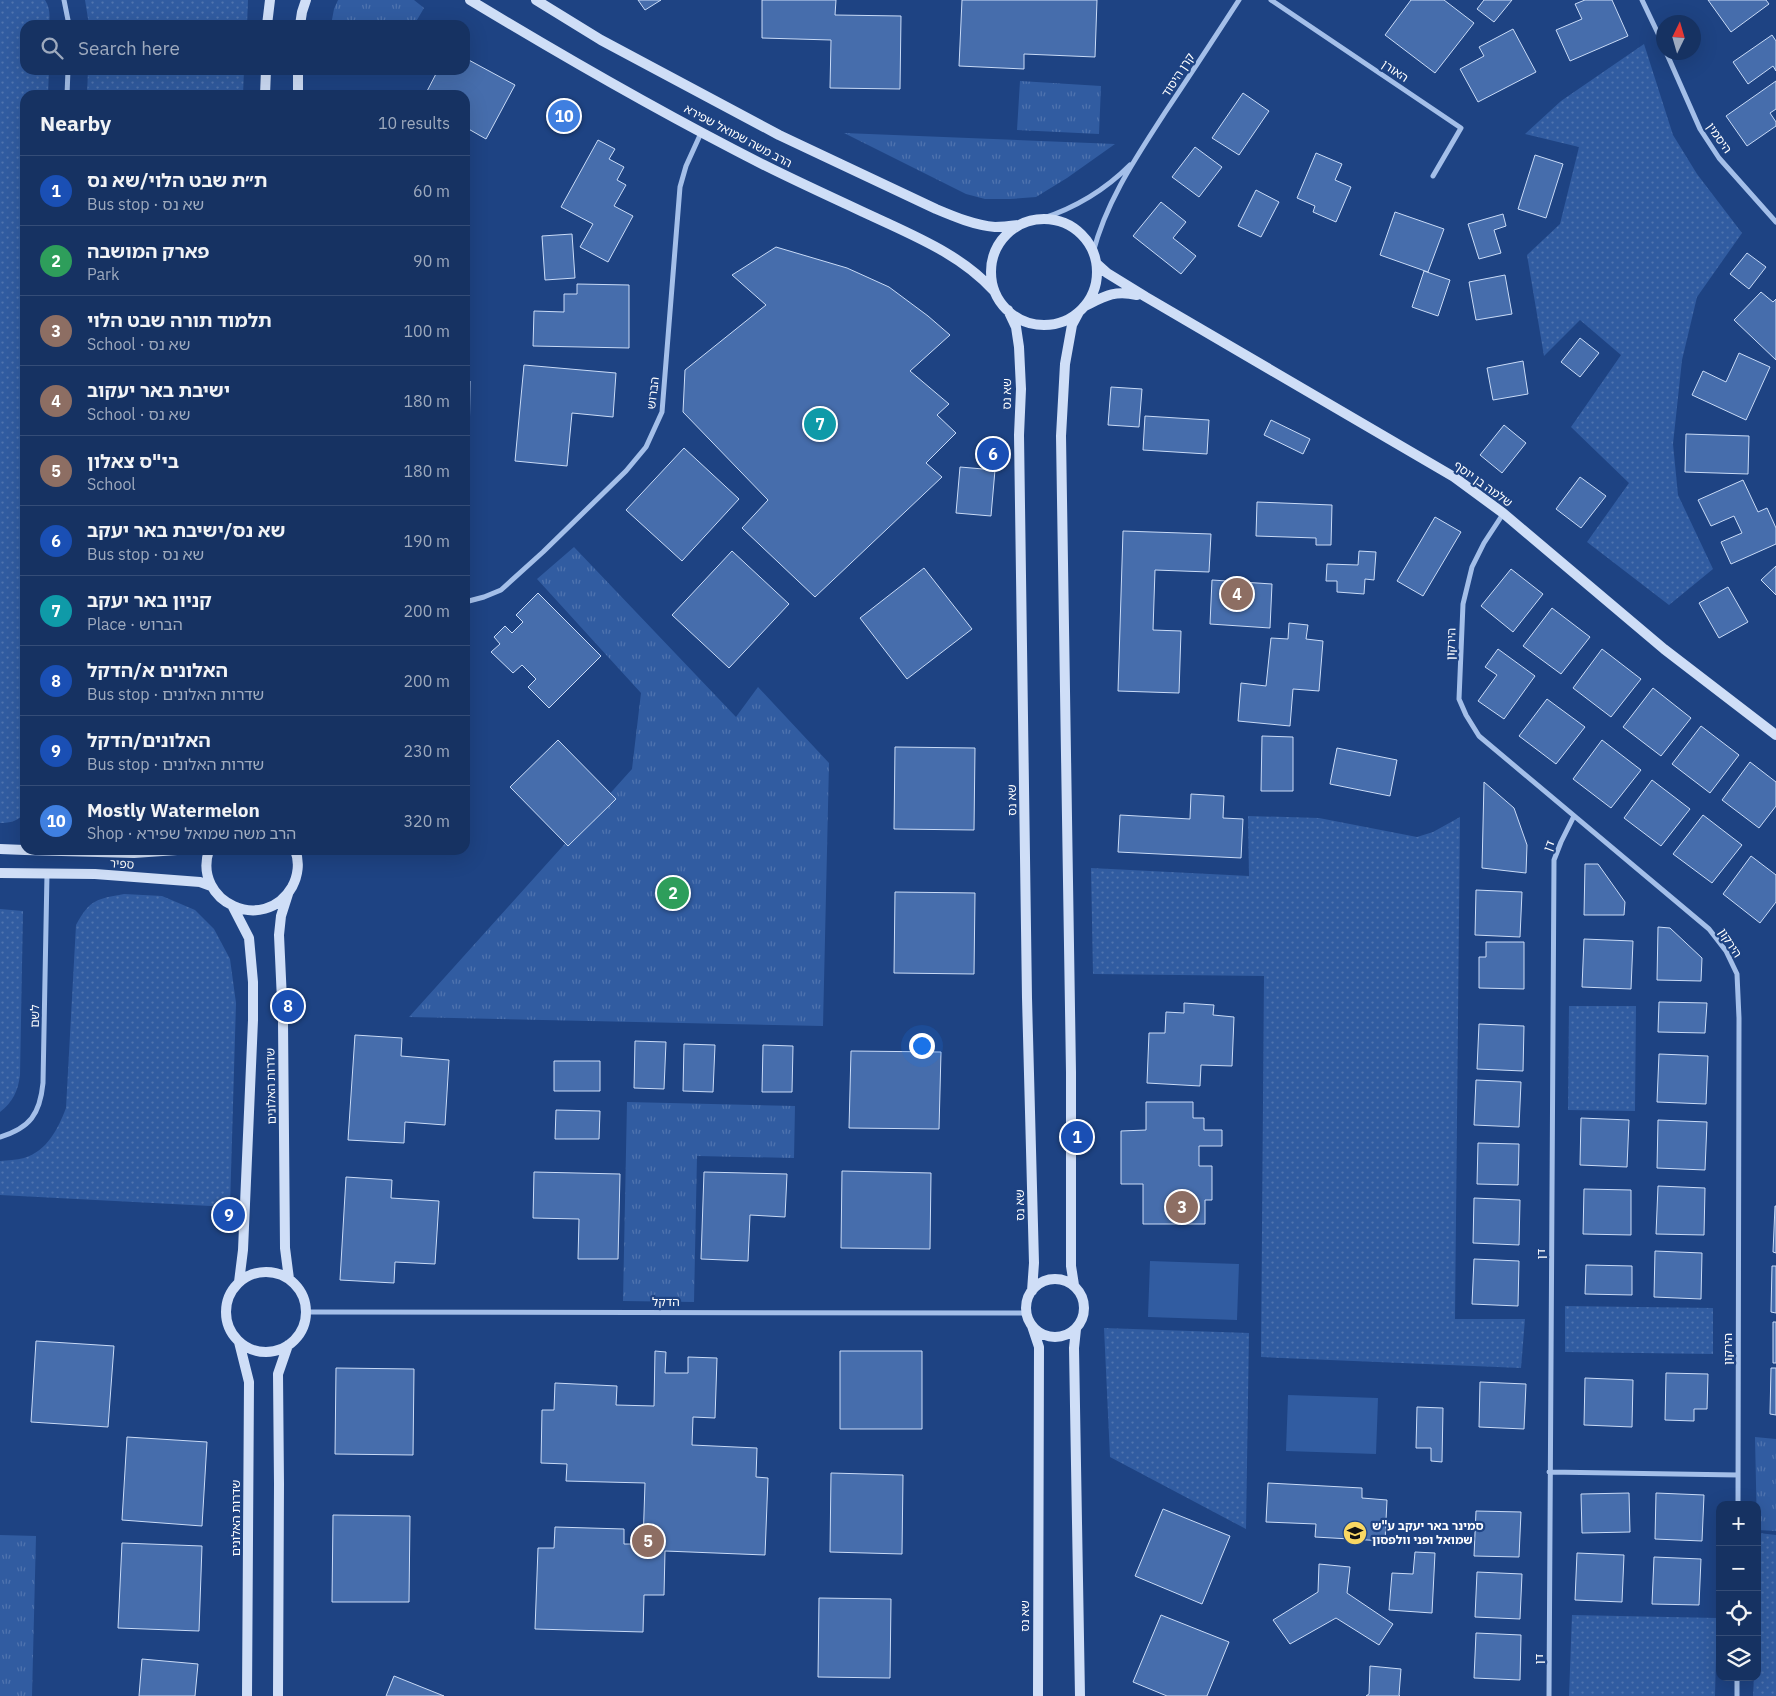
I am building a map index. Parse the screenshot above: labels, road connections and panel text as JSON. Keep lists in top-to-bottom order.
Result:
{
  "streets": {
    "main road": [
      "הרב משה שמואל שפירא",
      "שא נס",
      "שלמה בן יוסף",
      "ספיר",
      "שדרות האלונים"
    ],
    "street": [
      "האורן",
      "קרן היסוד",
      "היסמין",
      "הברוש",
      "הירקון",
      "דן",
      "לשם",
      "הדקל"
    ]
  },
  "crossings": [
    ["קרן היסוד", "הרב משה שמואל שפירא"],
    ["קרן היסוד", "שא נס"],
    ["קרן היסוד", "שלמה בן יוסף"],
    ["הרב משה שמואל שפירא", "הברוש"],
    ["הרב משה שמואל שפירא", "שא נס"],
    ["הרב משה שמואל שפירא", "שלמה בן יוסף"],
    ["שא נס", "שלמה בן יוסף"],
    ["שא נס", "הדקל"],
    ["שלמה בן יוסף", "הירקון"],
    ["הירקון", "דן"],
    ["ספיר", "לשם"],
    ["שדרות האלונים", "הדקל"]
  ],
  "places": {
    "school or university": ["סמינר באר יעקב ע\"ש שמואל ופני וולפסון"]
  },
  "north": "top",
  "page": {
    "search": "Search here",
    "heading": ["Nearby", "10 results"],
    "pins": [
      "10",
      "7",
      "6",
      "4",
      "2",
      "8",
      "1",
      "3",
      "9",
      "5"
    ],
    "list": [
      {
        "mark": "1",
        "name": "ת״ת שבט הלוי/שא נס",
        "note": "Bus stop · שא נס",
        "value": "60 m"
      },
      {
        "mark": "2",
        "name": "פארק המושבה",
        "note": "Park",
        "value": "90 m"
      },
      {
        "mark": "3",
        "name": "תלמוד תורה שבט הלוי",
        "note": "School · שא נס",
        "value": "100 m"
      },
      {
        "mark": "4",
        "name": "ישיבת באר יעקוב",
        "note": "School · שא נס",
        "value": "180 m"
      },
      {
        "mark": "5",
        "name": "בי\"ס צאלון",
        "note": "School",
        "value": "180 m"
      },
      {
        "mark": "6",
        "name": "שא נס/ישיבת באר יעקב",
        "note": "Bus stop · שא נס",
        "value": "190 m"
      },
      {
        "mark": "7",
        "name": "קניון באר יעקב",
        "note": "Place · הברוש",
        "value": "200 m"
      },
      {
        "mark": "8",
        "name": "האלונים א/הדקל",
        "note": "Bus stop · שדרות האלונים",
        "value": "200 m"
      },
      {
        "mark": "9",
        "name": "האלונים/הדקל",
        "note": "Bus stop · שדרות האלונים",
        "value": "230 m"
      },
      {
        "mark": "10",
        "name": "Mostly Watermelon",
        "note": "Shop · הרב משה שמואל שפירא",
        "value": "320 m"
      }
    ],
    "map_buttons": ["+", "−"]
  }
}
